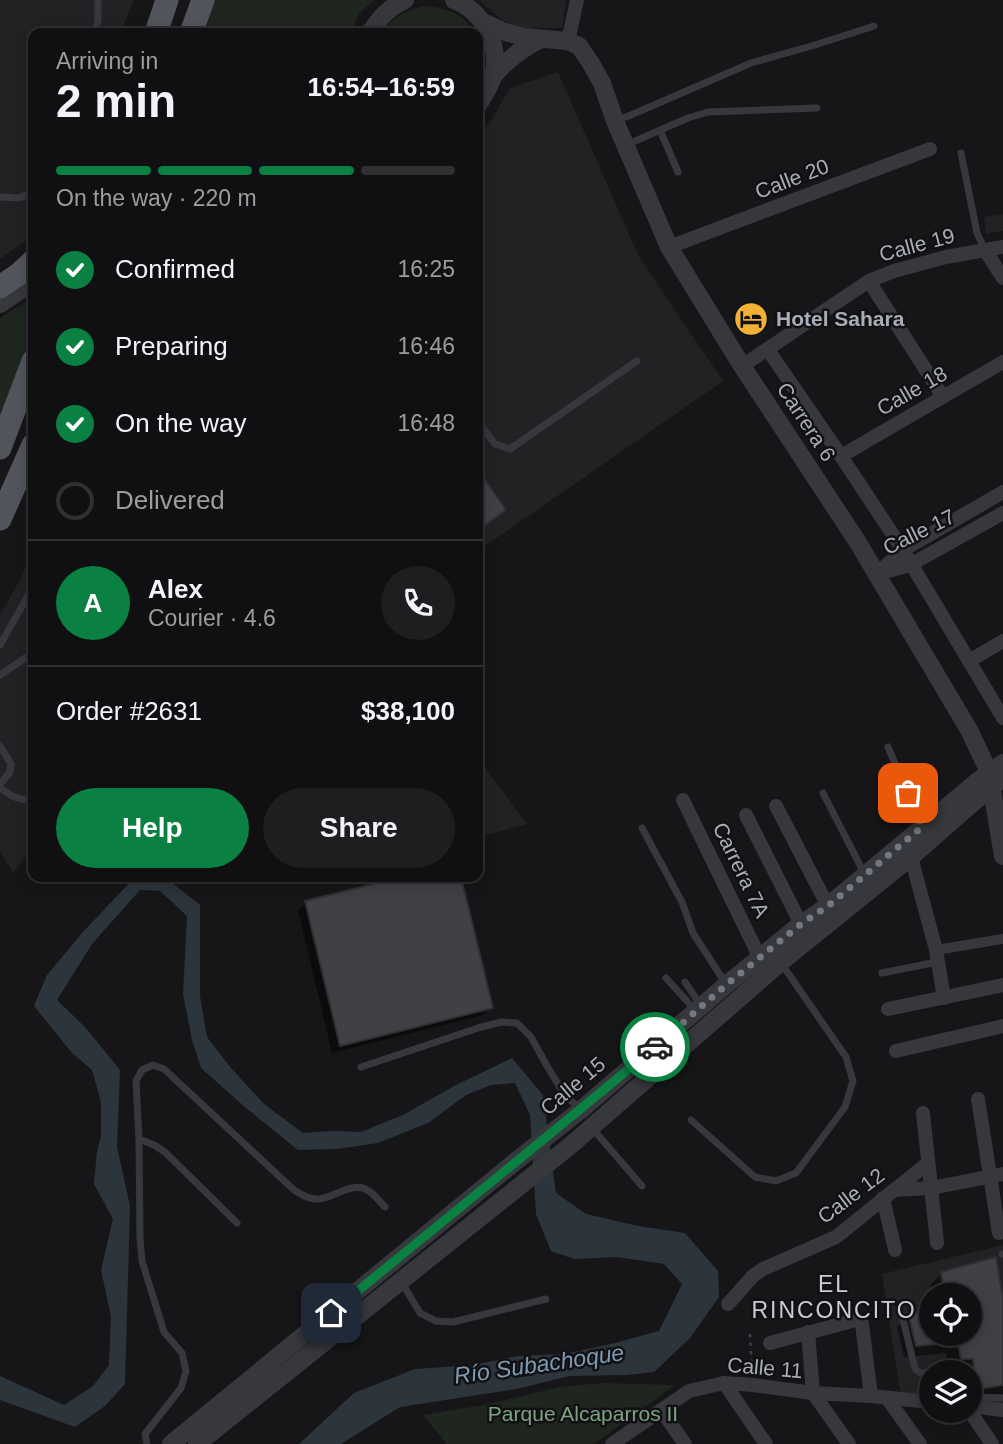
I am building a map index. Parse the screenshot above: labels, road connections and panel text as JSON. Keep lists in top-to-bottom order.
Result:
{
  "streets": {
    "street": [
      "Calle 20",
      "Calle 19",
      "Calle 18",
      "Carrera 6",
      "Calle 17",
      "Carrera 7A",
      "Calle 15",
      "Calle 12",
      "Calle 11"
    ]
  },
  "crossings": [
    ["Calle 20", "Carrera 6"],
    ["Calle 19", "Carrera 6"],
    ["Calle 18", "Carrera 6"],
    ["Carrera 6", "Calle 17"],
    ["Carrera 6", "Calle 15"],
    ["Carrera 7A", "Calle 15"]
  ],
  "districts": ["EL RINCONCITO"],
  "water": ["Río Subachoque"],
  "parks": ["Parque Alcaparros II"],
  "places": {
    "hotel": ["Hotel Sahara"]
  },
  "page": {
    "heading": ["2 min", "Arriving in", "16:54–16:59"],
    "panel": [
      "Alex",
      "Courier · 4.6",
      "Order #2631",
      "$38,100"
    ],
    "bar": "On the way · 220 m",
    "list": [
      ["Confirmed", "16:25"],
      ["Preparing", "16:46"],
      ["On the way", "16:48"],
      "Delivered"
    ],
    "round": "A",
    "buttons": ["Help", "Share"]
  }
}
